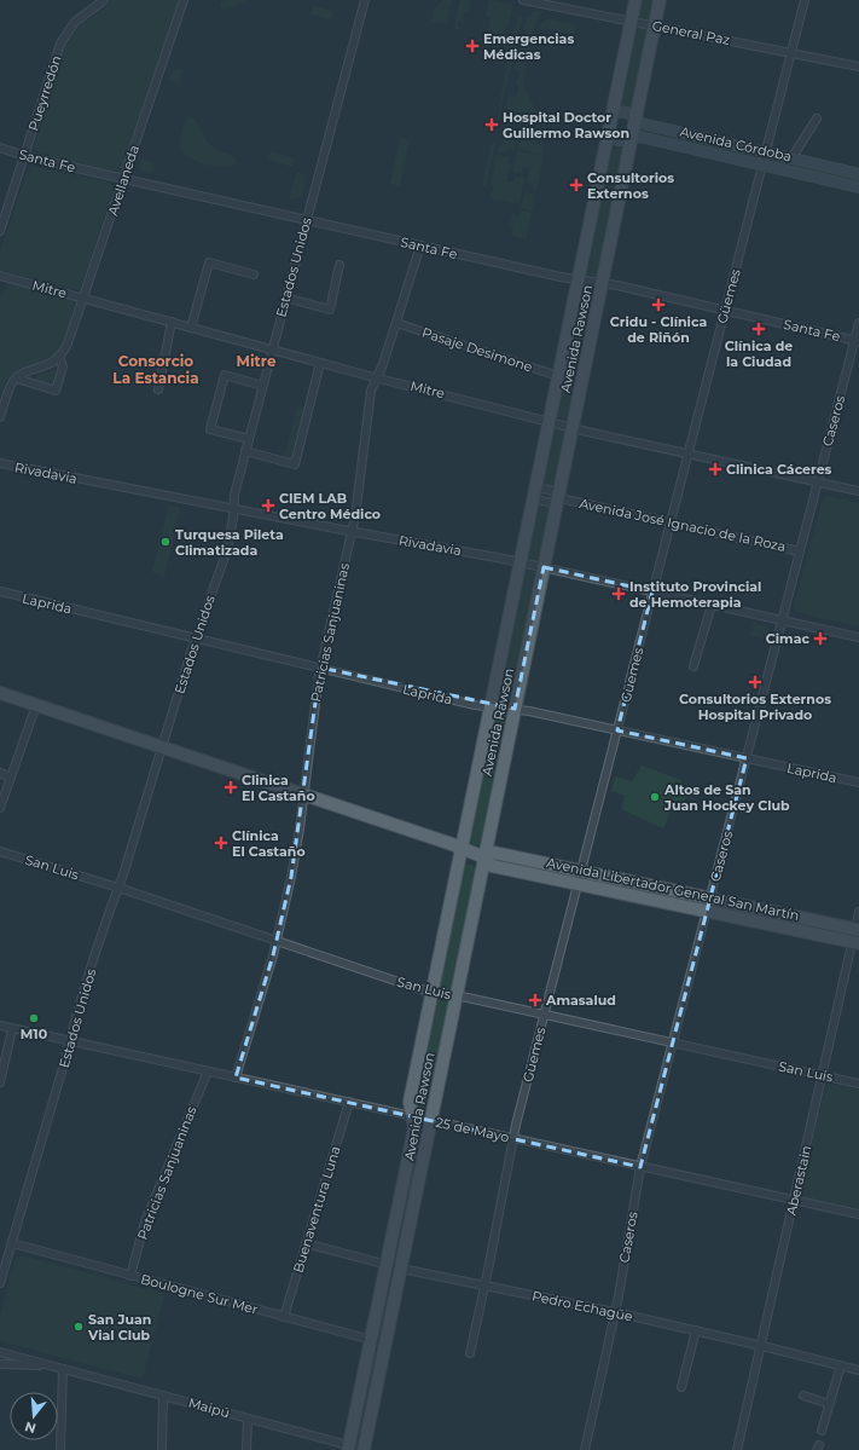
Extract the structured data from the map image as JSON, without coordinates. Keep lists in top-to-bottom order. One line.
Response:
{"streets":{"main road":["Avenida Córdoba","Avenida Rawson","Avenida Libertador General San Martín"],"street":["General Paz","Pueyrredón","Santa Fe","Avellaneda","Estados Unidos","Mitre","Güemes","Pasaje Desimone","Caseros","Rivadavia","Avenida José Ignacio de la Roza","Laprida","Patricias Sanjuaninas","San Luis","25 de Mayo","Aberastain","Buenaventura Luna","Boulogne Sur Mer","Pedro Echagüe","Maipú"]},"crossings":[["General Paz","Güemes"],["General Paz","Avenida Rawson"],["Pueyrredón","Santa Fe"],["Avenida Córdoba","Güemes"],["Avenida Córdoba","Avenida Rawson"],["Santa Fe","Avellaneda"],["Santa Fe","Estados Unidos"],["Santa Fe","Güemes"],["Santa Fe","Avenida Rawson"],["Santa Fe","Caseros"],["Santa Fe","Patricias Sanjuaninas"],["Avellaneda","Mitre"],["Estados Unidos","Mitre"],["Estados Unidos","Rivadavia"],["Estados Unidos","Laprida"],["Estados Unidos","San Luis"],["Estados Unidos","Avenida Libertador General San Martín"],["Estados Unidos","25 de Mayo"],["Estados Unidos","Boulogne Sur Mer"],["Mitre","Güemes"],["Mitre","Avenida Rawson"],["Mitre","Caseros"],["Mitre","Patricias Sanjuaninas"],["Güemes","Rivadavia"],["Güemes","Avenida José Ignacio de la Roza"],["Güemes","Laprida"],["Güemes","San Luis"],["Güemes","Avenida Libertador General San Martín"],["Güemes","25 de Mayo"],["Güemes","Pedro Echagüe"],["Avenida Rawson","Pasaje Desimone"],["Avenida Rawson","Rivadavia"],["Avenida Rawson","Avenida José Ignacio de la Roza"],["Avenida Rawson","Laprida"],["Avenida Rawson","San Luis"],["Avenida Rawson","Avenida Libertador General San Martín"],["Avenida Rawson","25 de Mayo"],["Avenida Rawson","Boulogne Sur Mer"],["Avenida Rawson","Pedro Echagüe"],["Avenida Rawson","Maipú"],["Pasaje Desimone","Patricias Sanjuaninas"],["Caseros","Rivadavia"],["Caseros","Avenida José Ignacio de la Roza"],["Caseros","Laprida"],["Caseros","San Luis"],["Caseros","Avenida Libertador General San Martín"],["Caseros","25 de Mayo"],["Caseros","Pedro Echagüe"],["Rivadavia","Patricias Sanjuaninas"],["Laprida","Patricias Sanjuaninas"],["Patricias Sanjuaninas","San Luis"],["Patricias Sanjuaninas","Avenida Libertador General San Martín"],["Patricias Sanjuaninas","25 de Mayo"],["Patricias Sanjuaninas","Boulogne Sur Mer"],["San Luis","Aberastain"],["Avenida Libertador General San Martín","Aberastain"],["25 de Mayo","Aberastain"],["25 de Mayo","Buenaventura Luna"],["Aberastain","Pedro Echagüe"],["Buenaventura Luna","Boulogne Sur Mer"],["Buenaventura Luna","Pedro Echagüe"]],"districts":["Consorcio La Estancia","Mitre"],"places":{"health":["Emergencias Médicas","Hospital Doctor Guillermo Rawson","Consultorios Externos","Cridu - Clínica de Riñón","Clínica de la Ciudad","Clinica Cáceres","CIEM LAB Centro Médico","Instituto Provincial de Hemoterapia","Cimac","Consultorios Externos Hospital Privado","Clinica El Castaño","Clínica El Castaño","Amasalud"],"other":["Turquesa Pileta Climatizada","Altos de San Juan Hockey Club","M10","San Juan Vial Club"]},"north":"bottom"}
